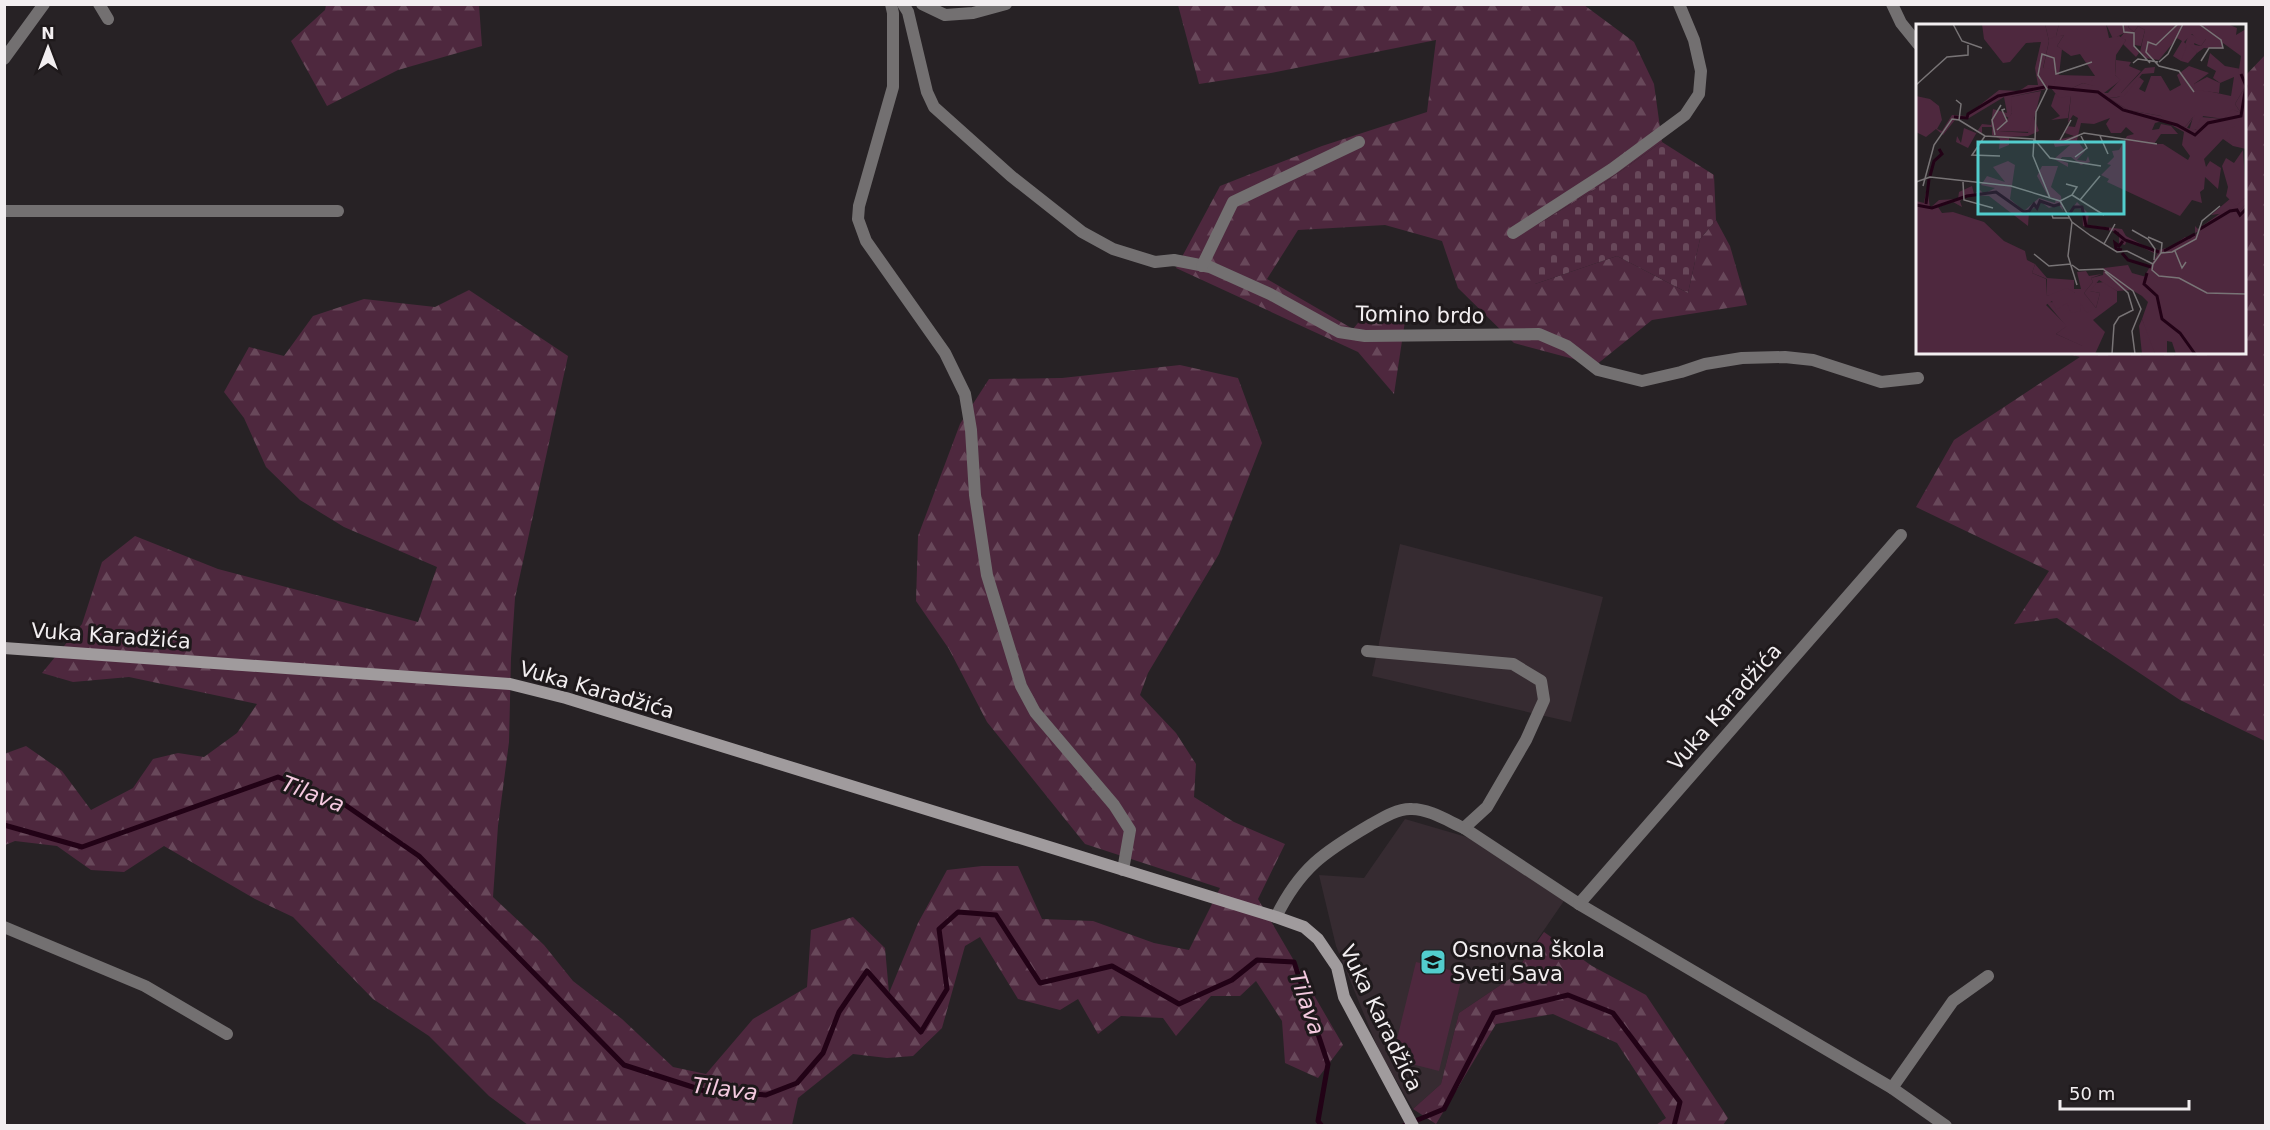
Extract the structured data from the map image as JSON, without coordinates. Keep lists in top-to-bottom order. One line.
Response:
{"streets":{"street":["Tomino brdo","Vuka Karadžića"]},"water":["Tilava"],"places":{"school or university":["Osnovna škola Sveti Sava"]},"scale_bar":"50 m","north":"top"}
